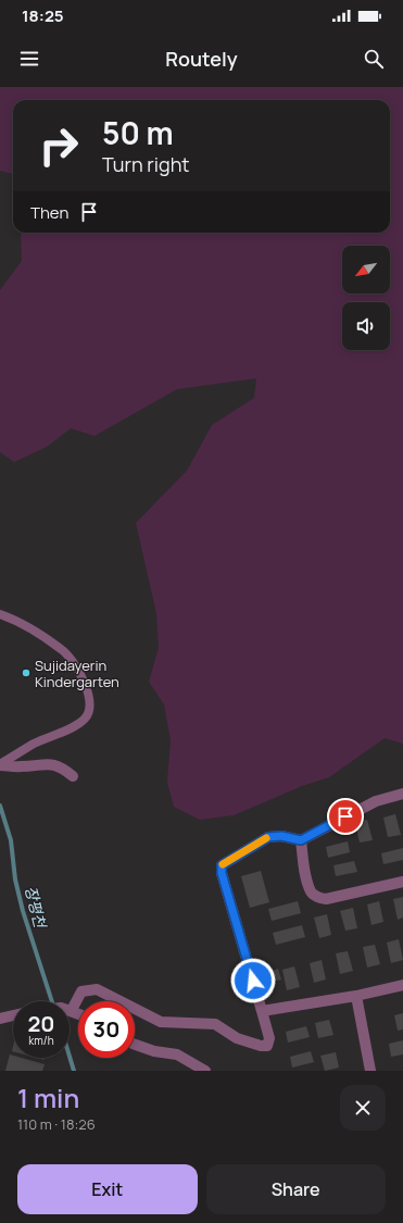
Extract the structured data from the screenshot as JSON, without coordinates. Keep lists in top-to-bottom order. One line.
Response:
{"water":["장평천"],"places":["Sujidayerin Kindergarten"],"north":"bottom left","page":{"status":"18:25","header":"Routely","turn":["50 m","Turn right"],"then":"Then","speed":"20 km/h","limit":"30","heading":["1 min","110 m · 18:26"],"buttons":["Exit","Share"]}}
